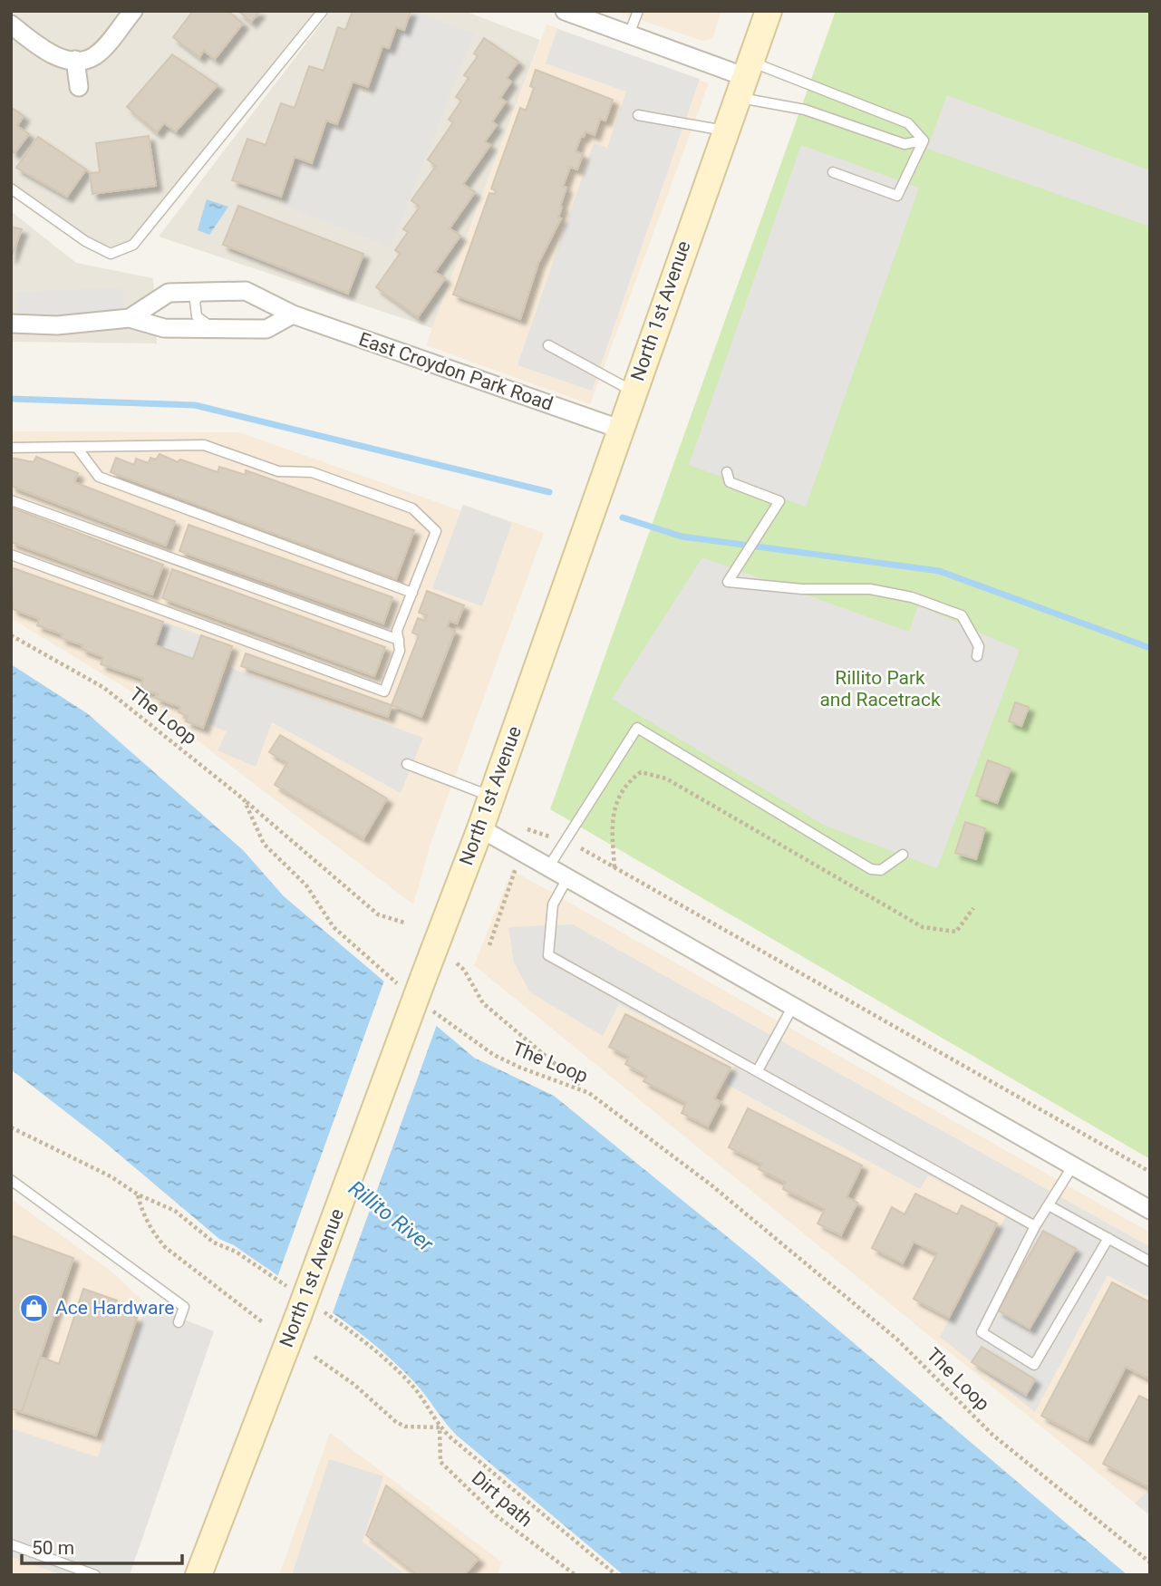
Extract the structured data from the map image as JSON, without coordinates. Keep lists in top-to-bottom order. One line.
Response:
{"streets":{"main road":["North 1st Avenue"],"street":["East Croydon Park Road"],"path":["The Loop","Dirt path"]},"crossings":[["North 1st Avenue","East Croydon Park Road"],["North 1st Avenue","The Loop"]],"water":["Rillito River"],"parks":["Rillito Park and Racetrack"],"places":{"shop":["Ace Hardware"]},"scale_bar":"50 m"}
